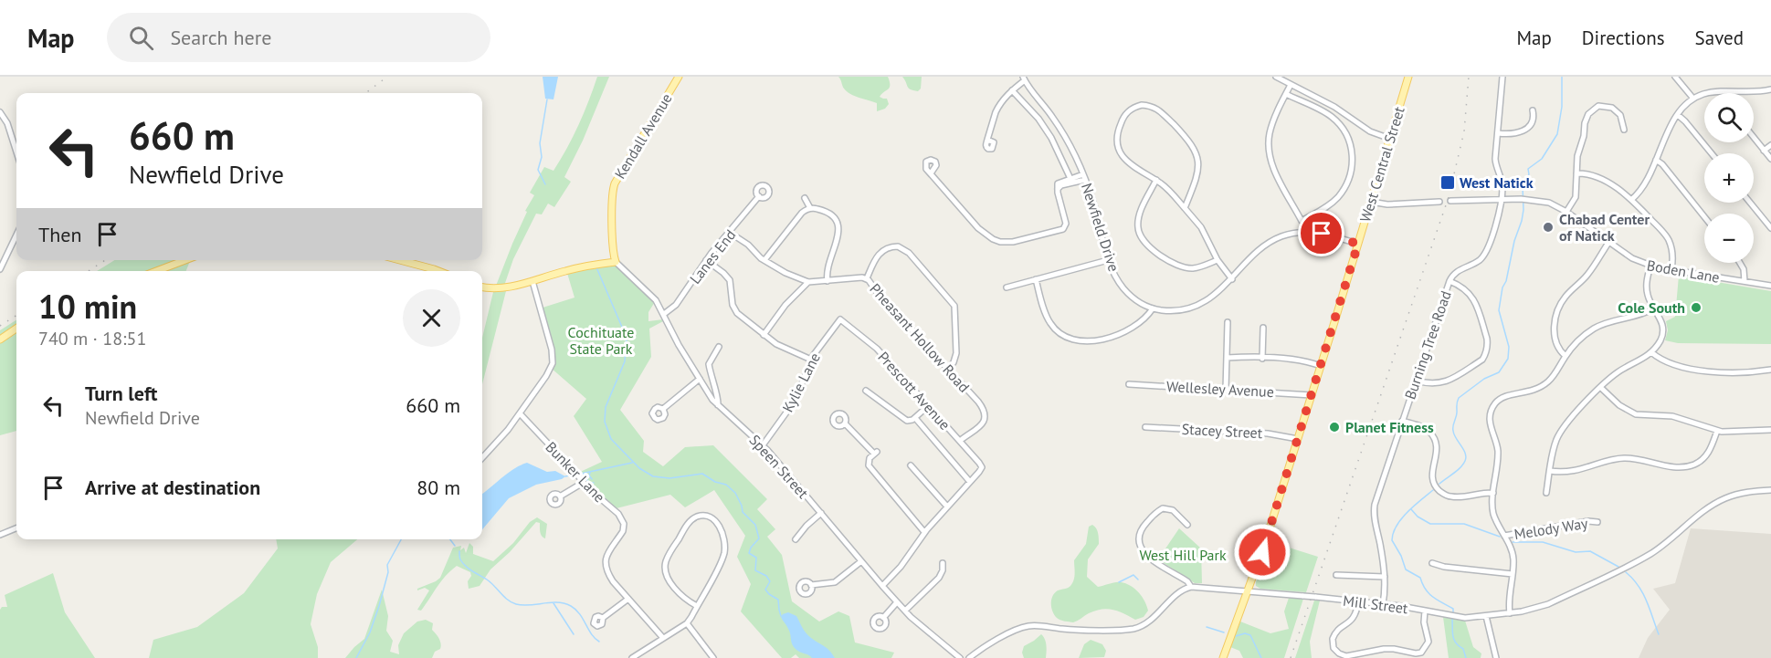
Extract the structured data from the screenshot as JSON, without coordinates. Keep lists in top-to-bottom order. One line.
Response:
{"streets":{"main road":["Kendall Avenue","West Central Street"],"street":["Newfield Drive","Lanes End","Boden Lane","Pheasant Hollow Road","Burning Tree Road","Kylie Lane","Wellesley Avenue","Prescott Avenue","Stacey Street","Speen Street","Bunker Lane","Melody Way","Mill Street"]},"crossings":[["Kendall Avenue","Speen Street"],["West Central Street","Newfield Drive"],["West Central Street","Wellesley Avenue"],["West Central Street","Stacey Street"],["West Central Street","Mill Street"],["Lanes End","Pheasant Hollow Road"],["Lanes End","Speen Street"],["Boden Lane","Burning Tree Road"],["Pheasant Hollow Road","Prescott Avenue"],["Burning Tree Road","Mill Street"],["Kylie Lane","Prescott Avenue"],["Kylie Lane","Speen Street"]],"parks":["Cochituate State Park","West Hill Park"],"places":{"transit":["West Natick"],"other":["Chabad Center of Natick","Cole South","Planet Fitness"]},"page":{"header":"Map","search":"Search here","nav":["Map","Directions","Saved"],"map_buttons":["+","−"],"turn":["660 m","Newfield Drive"],"then":"Then","heading":["10 min","740 m · 18:51"],"list":[{"name":"Turn left","note":"Newfield Drive","value":"660 m"},{"name":"Arrive at destination","value":"80 m"}]}}
